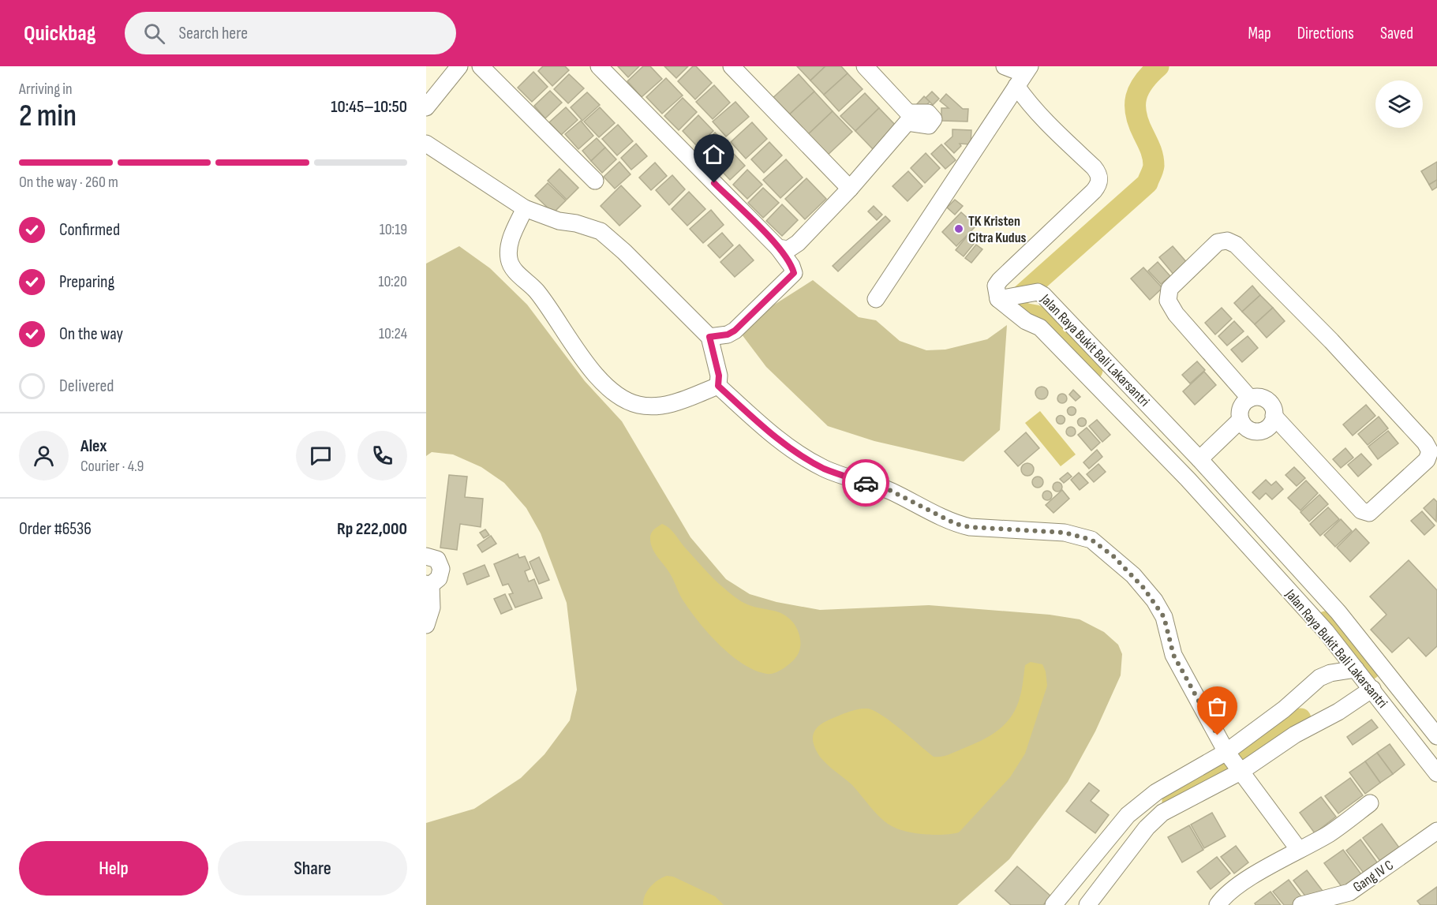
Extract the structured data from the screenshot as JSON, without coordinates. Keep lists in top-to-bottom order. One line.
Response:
{"streets":{"street":["Jalan Raya Bukit Bali Lakarsantri","Gang IV C"]},"places":["TK Kristen Citra Kudus"],"page":{"header":"Quickbag","search":"Search here","nav":["Map","Directions","Saved"],"heading":["2 min","Arriving in","10:45–10:50"],"panel":["Alex","Courier · 4.9","Order #6536","Rp 222,000"],"bar":"On the way · 260 m","list":[["Confirmed","10:19"],["Preparing","10:20"],["On the way","10:24"],"Delivered"],"buttons":["Help","Share"]}}
